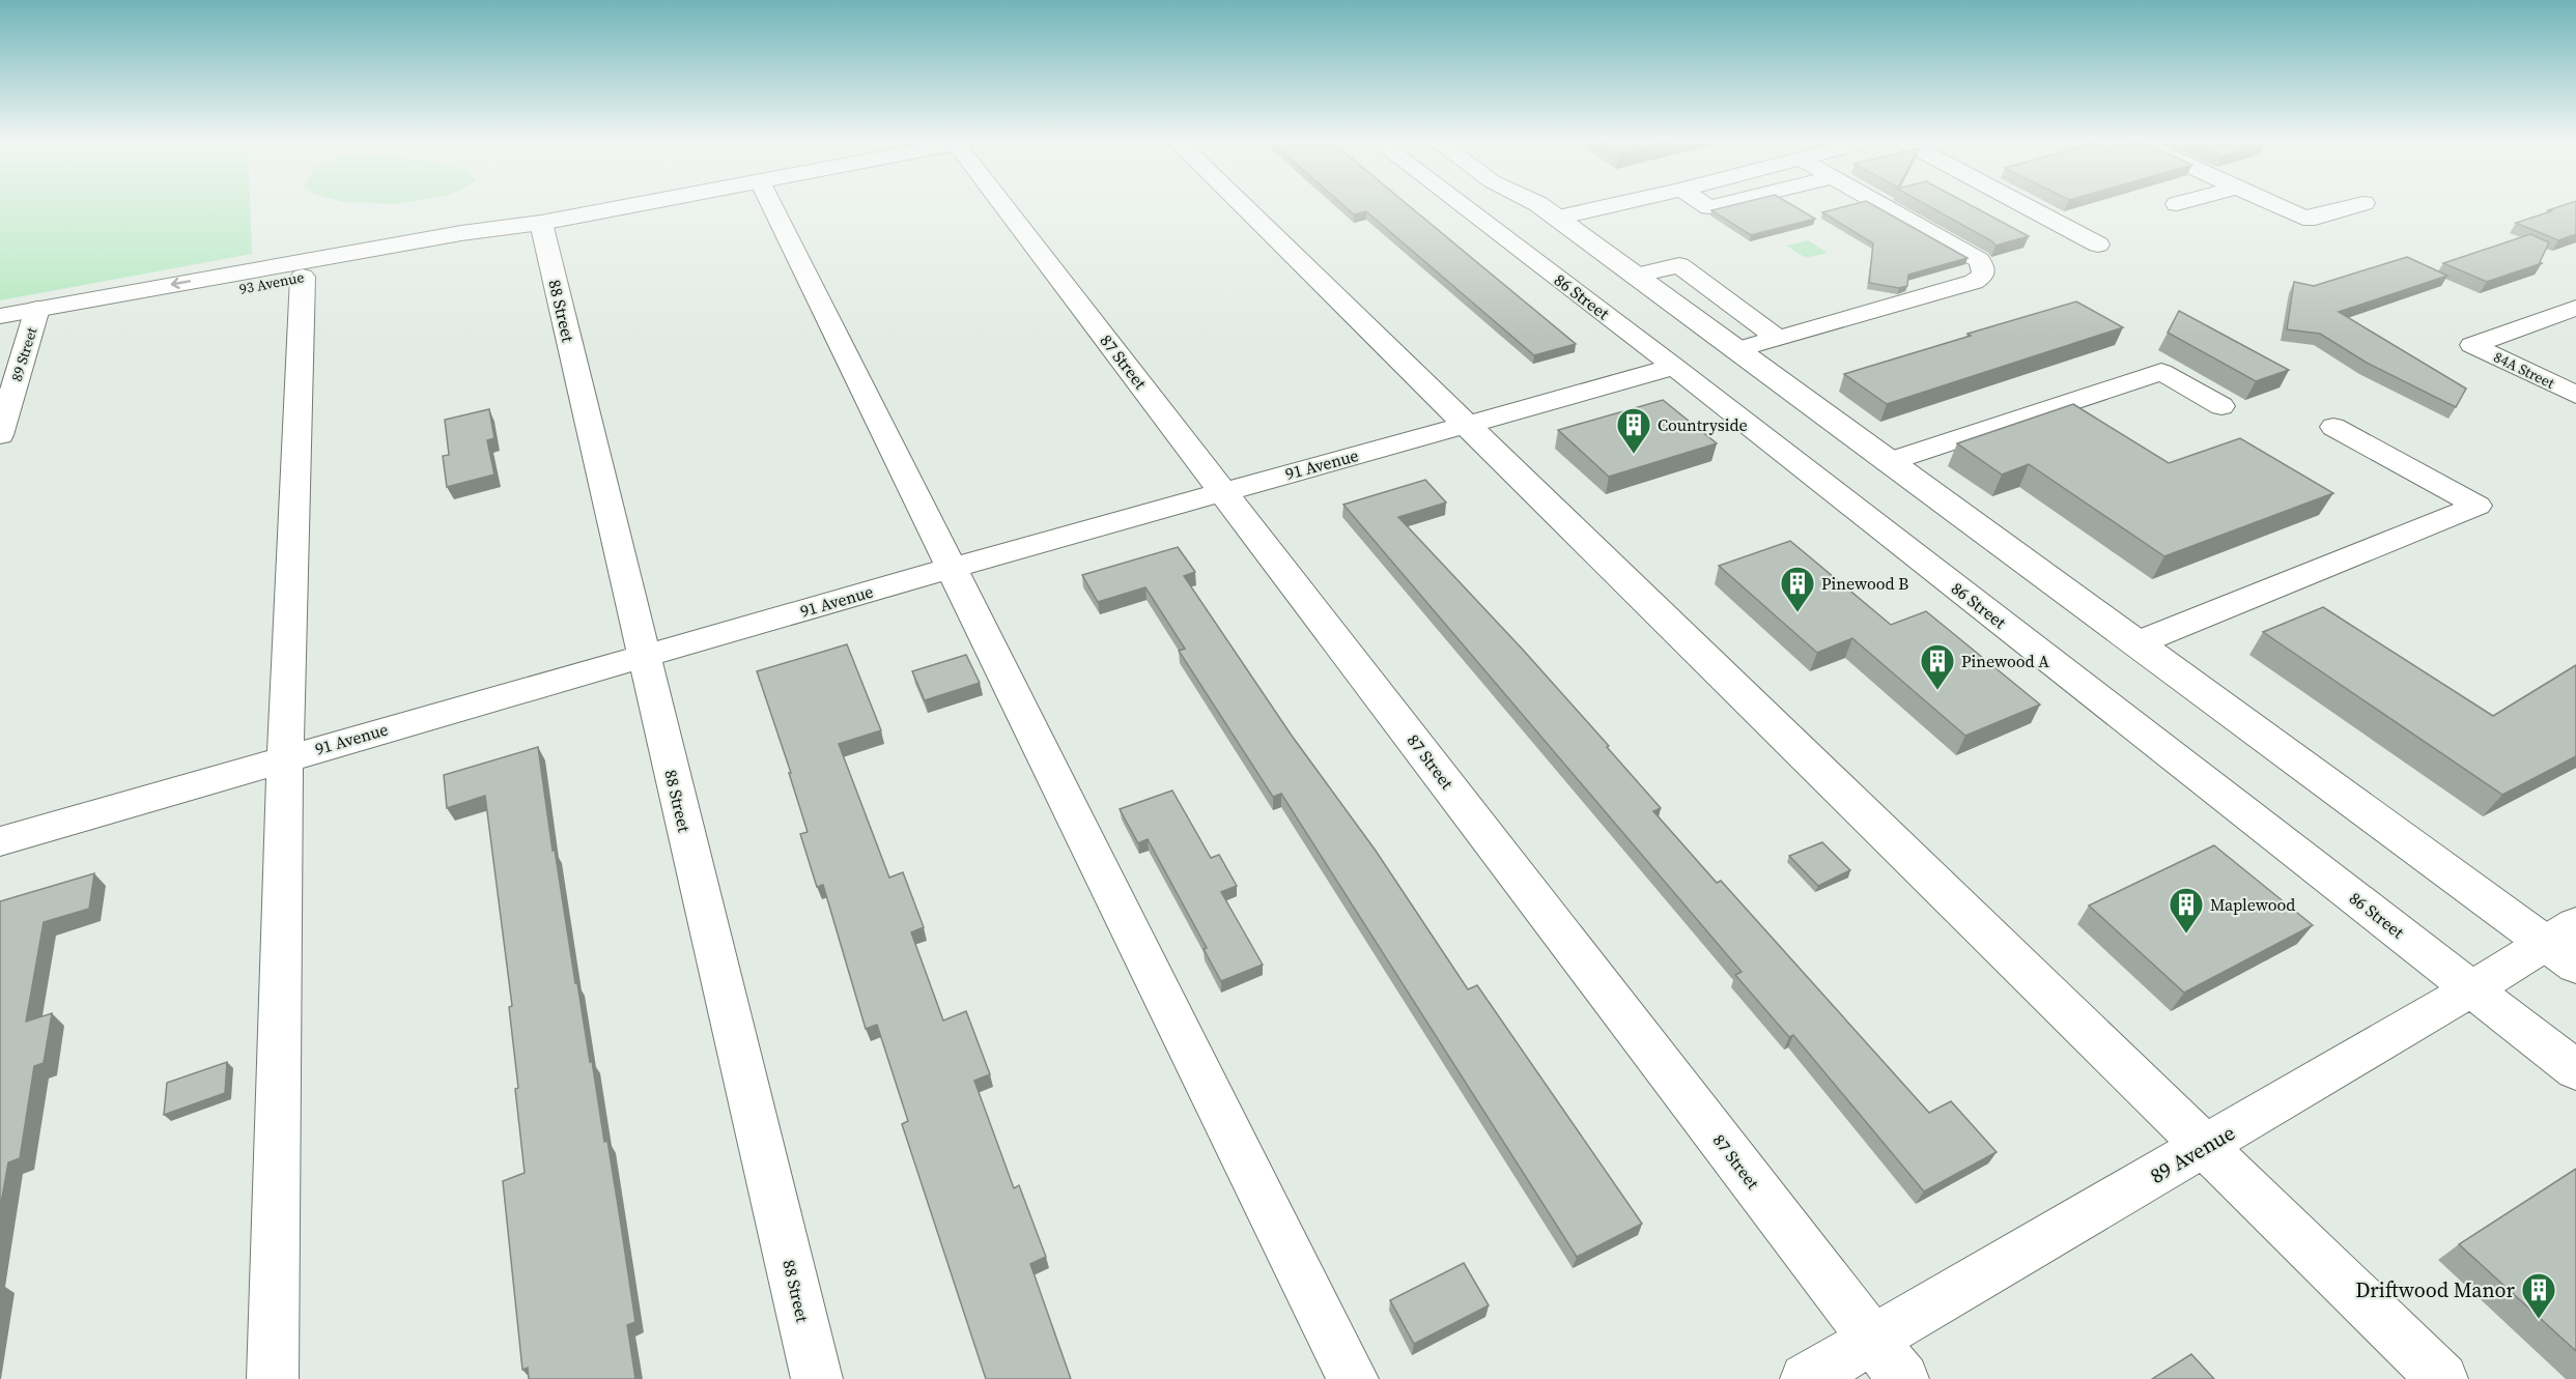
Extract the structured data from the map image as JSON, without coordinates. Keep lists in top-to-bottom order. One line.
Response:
{"streets":{"street":["93 Avenue","86 Street","88 Street","89 Street","87 Street","84A Street","91 Avenue","89 Avenue"]},"crossings":[["93 Avenue","88 Street"],["93 Avenue","89 Street"],["86 Street","91 Avenue"],["86 Street","89 Avenue"],["88 Street","91 Avenue"],["87 Street","91 Avenue"],["87 Street","89 Avenue"]],"places":{"building":["Countryside","Pinewood B","Pinewood A","Maplewood","Driftwood Manor"]}}
